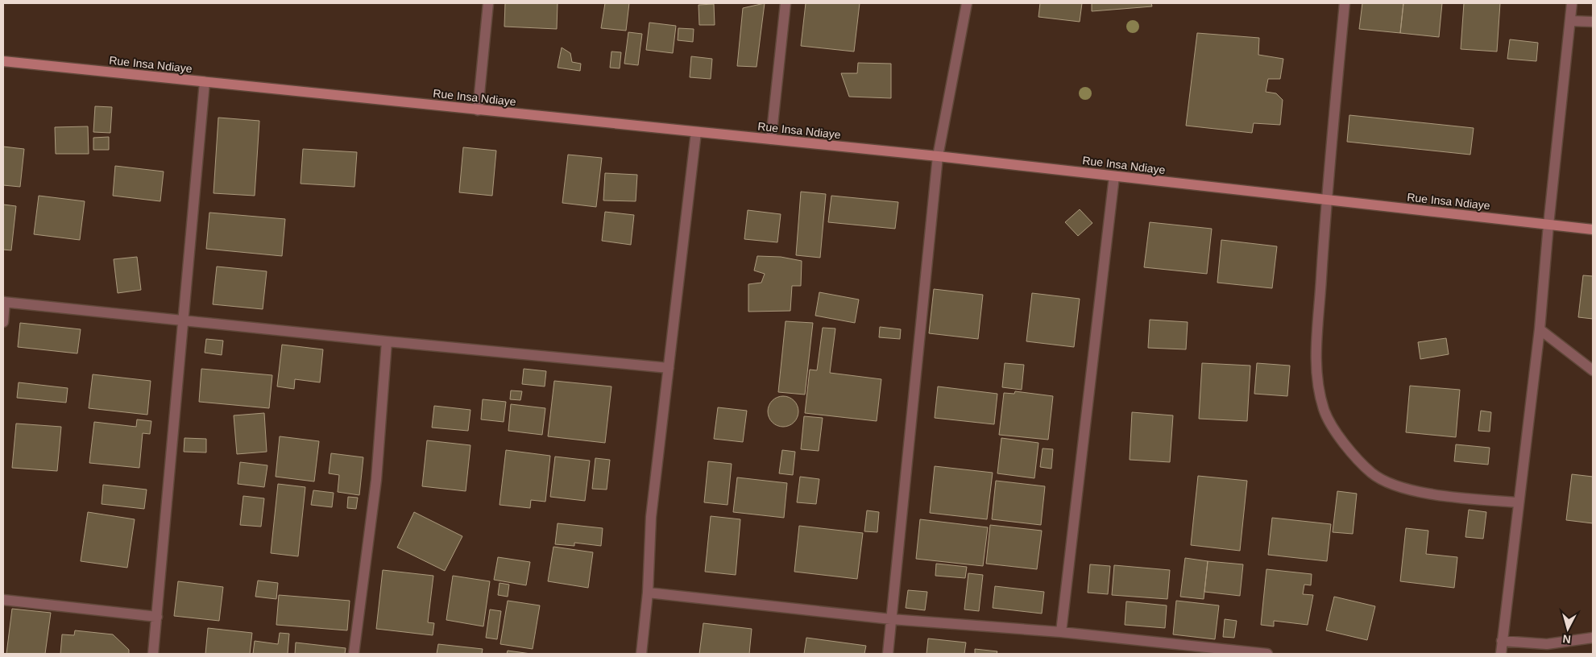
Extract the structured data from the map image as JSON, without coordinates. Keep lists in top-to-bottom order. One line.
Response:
{"streets":{"main road":["Rue Insa Ndiaye"]},"north":"bottom"}
